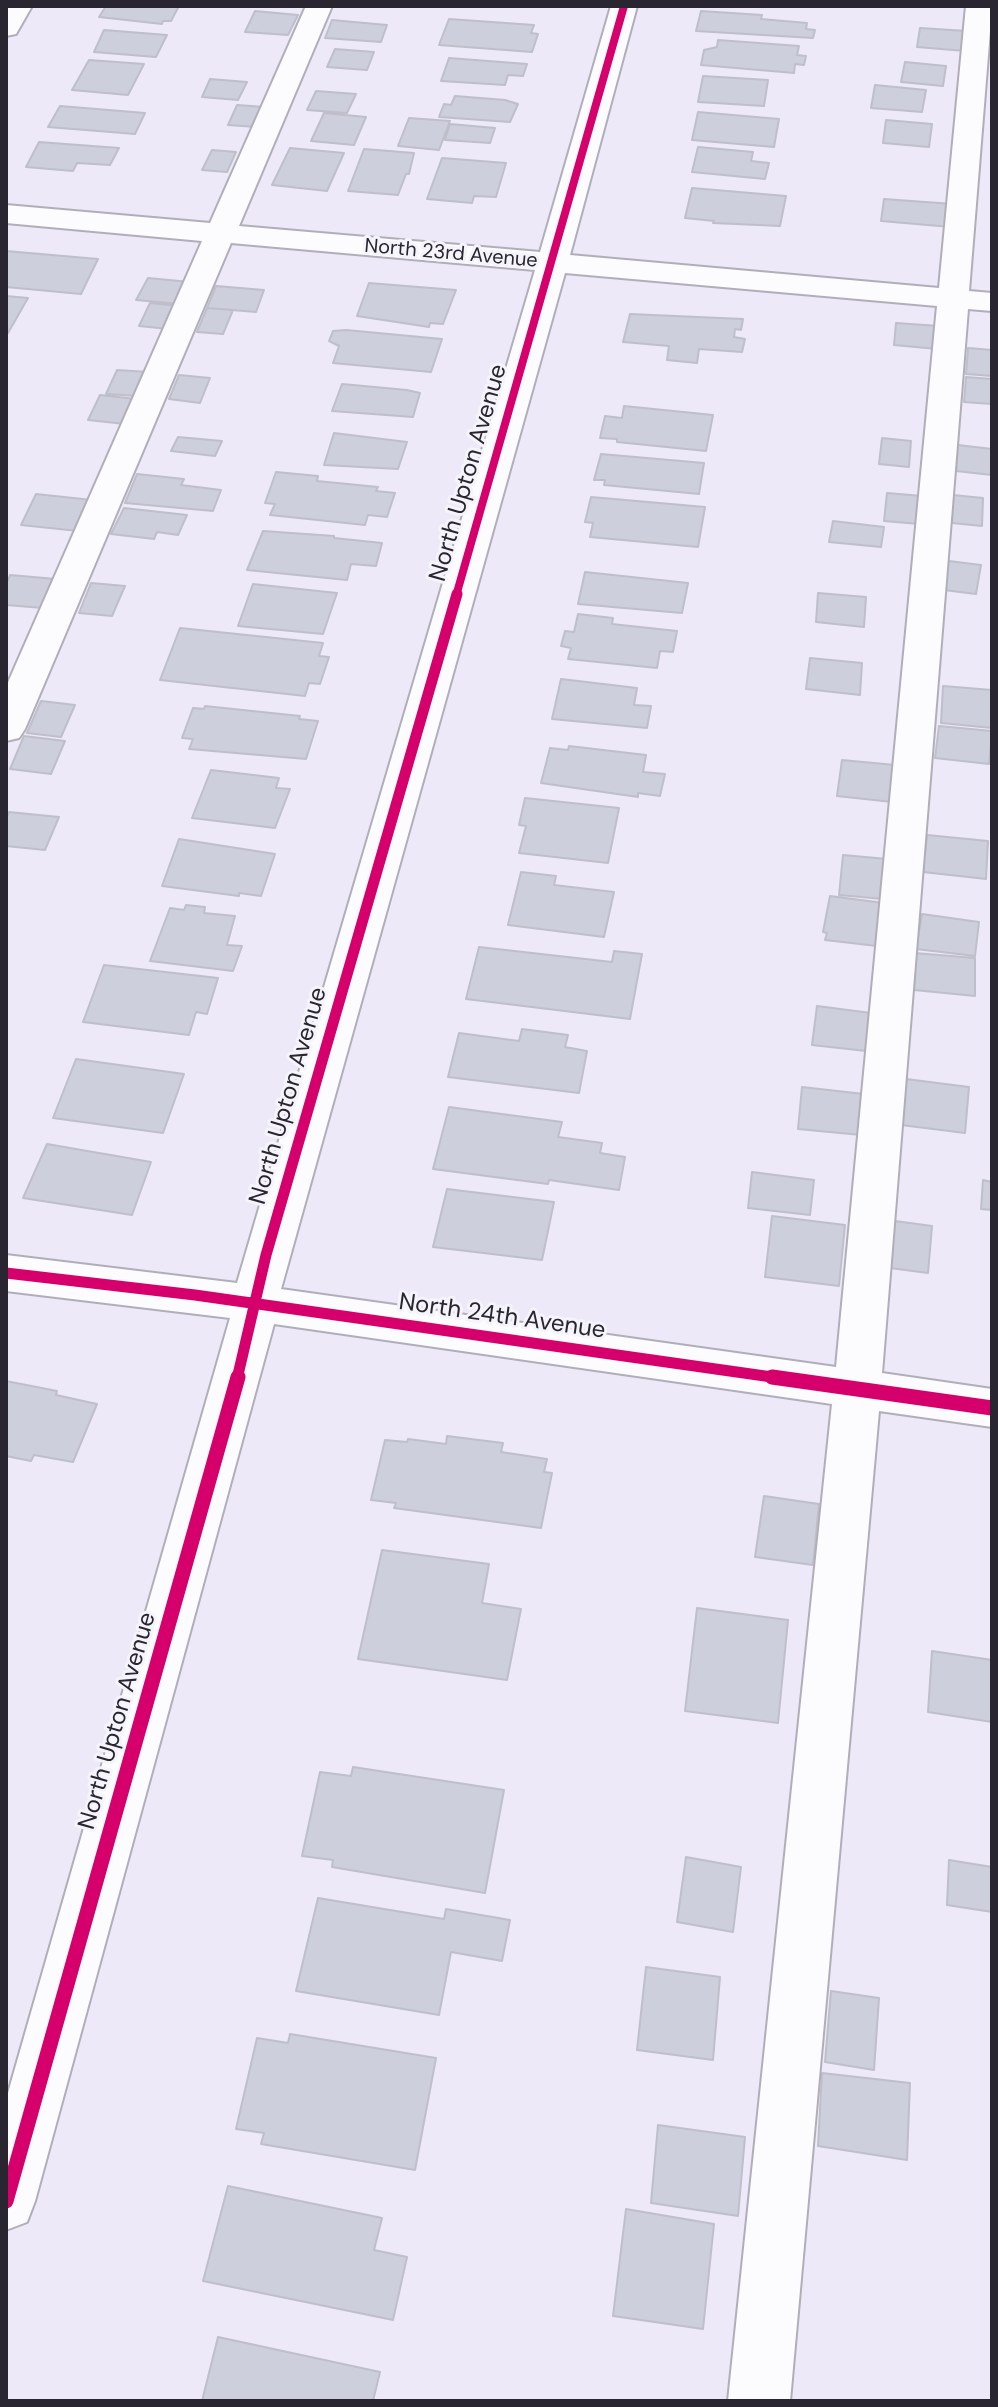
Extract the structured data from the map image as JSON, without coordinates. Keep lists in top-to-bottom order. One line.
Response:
{"streets":{"street":["North 23rd Avenue","North Upton Avenue","North 24th Avenue"]},"crossings":[["North 23rd Avenue","North Upton Avenue"],["North Upton Avenue","North 24th Avenue"]]}
